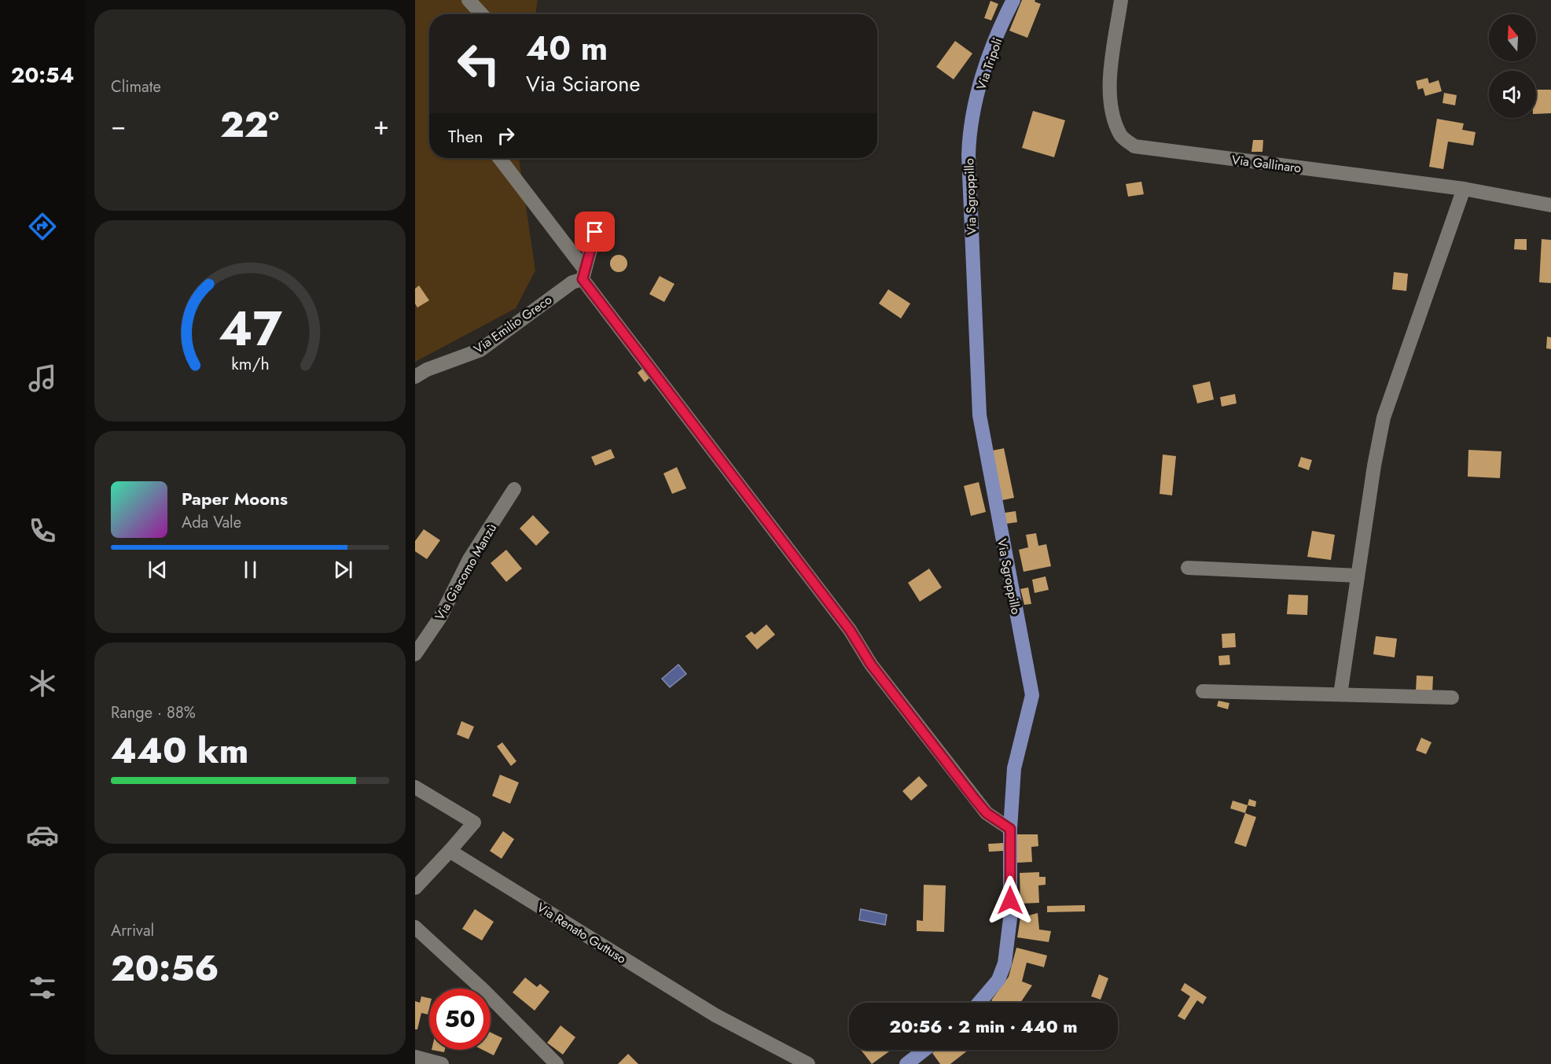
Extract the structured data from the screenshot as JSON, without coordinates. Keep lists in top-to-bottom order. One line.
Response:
{"streets":{"main road":["Via Tripoli","Via Sgroppillo"],"street":["Via Gallinaro","Via Emilio Greco","Via Giacomo Manzù","Via Renato Guttuso"]},"crossings":[["Via Tripoli","Via Sgroppillo"]],"north":"top","page":{"tabs":"20:54","tile":["Climate",["Range · 88%","440 km"],["Arrival","20:56"]],"turn":["40 m","Via Sciarone"],"heat":["−","22°","+"],"then":"Then","song":["Paper Moons","Ada Vale"],"limit":"50","trip":"20:56 · 2 min · 440 m","gauge":["47","km/h"]}}
